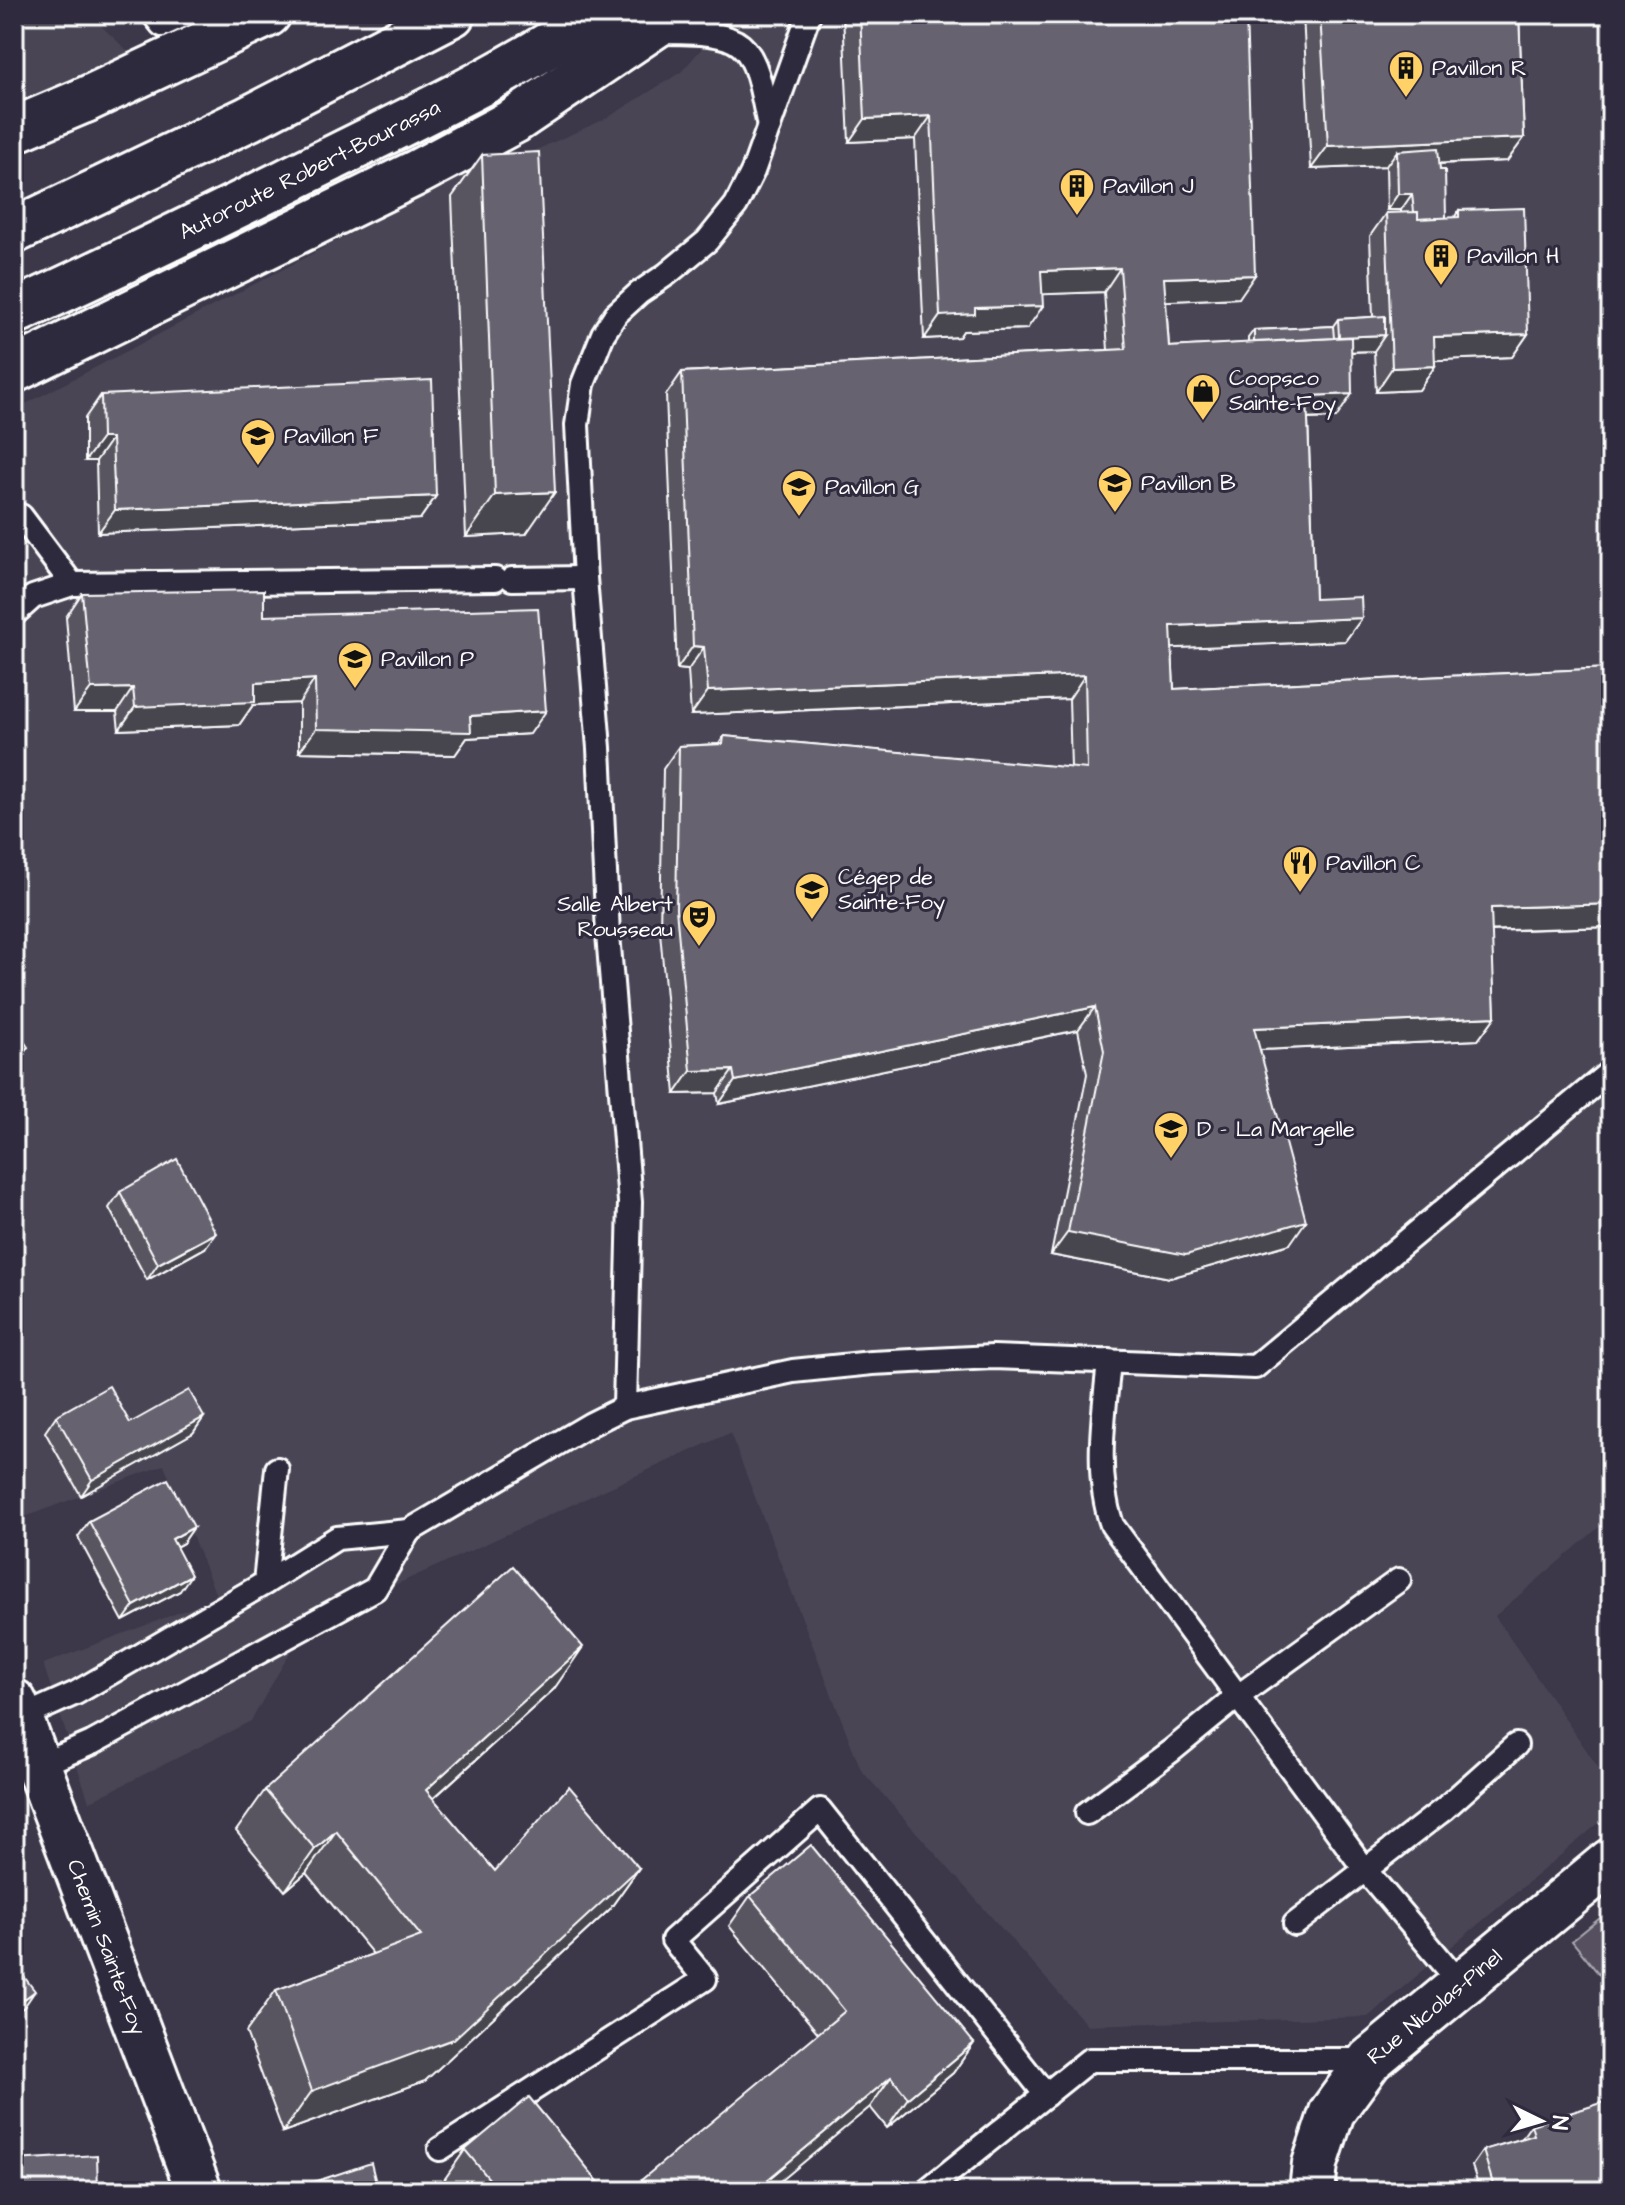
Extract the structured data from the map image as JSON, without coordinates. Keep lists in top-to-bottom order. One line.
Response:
{"streets":{"main road":["Autoroute Robert-Bourassa","Chemin Sainte-Foy","Rue Nicolas-Pinel"]},"places":{"building":["Pavillon R","Pavillon J","Pavillon H"],"shop":["Coopsco Sainte-Foy"],"school or university":["Pavillon F","Pavillon B","Pavillon G","Pavillon P","Cégep de Sainte-Foy","D - La Margelle"],"restaurant":["Pavillon C"],"theatre":["Salle Albert Rousseau"]},"north":"right"}
